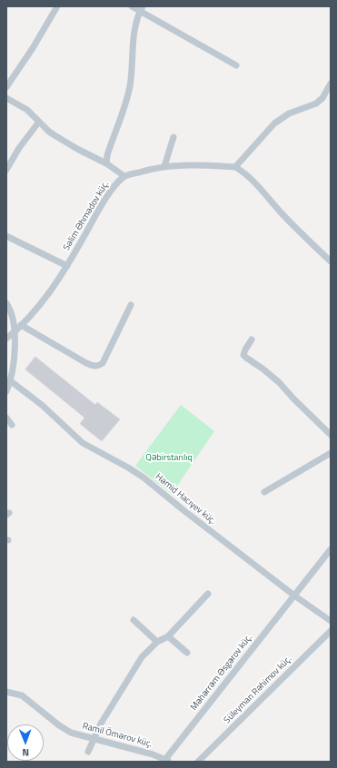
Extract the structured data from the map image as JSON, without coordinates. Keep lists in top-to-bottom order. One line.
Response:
{"streets":{"street":["Səlim Əhmədov küç.","Həmid Hacıyev küç.","Məhərrəm Əsgərov küç.","Süleyman Rəhimov küç.","Ramil Ömərov küç."]},"crossings":[["Həmid Hacıyev küç.","Məhərrəm Əsgərov küç."],["Məhərrəm Əsgərov küç.","Ramil Ömərov küç."]],"parks":["Qəbirstanlıq"],"north":"bottom"}
